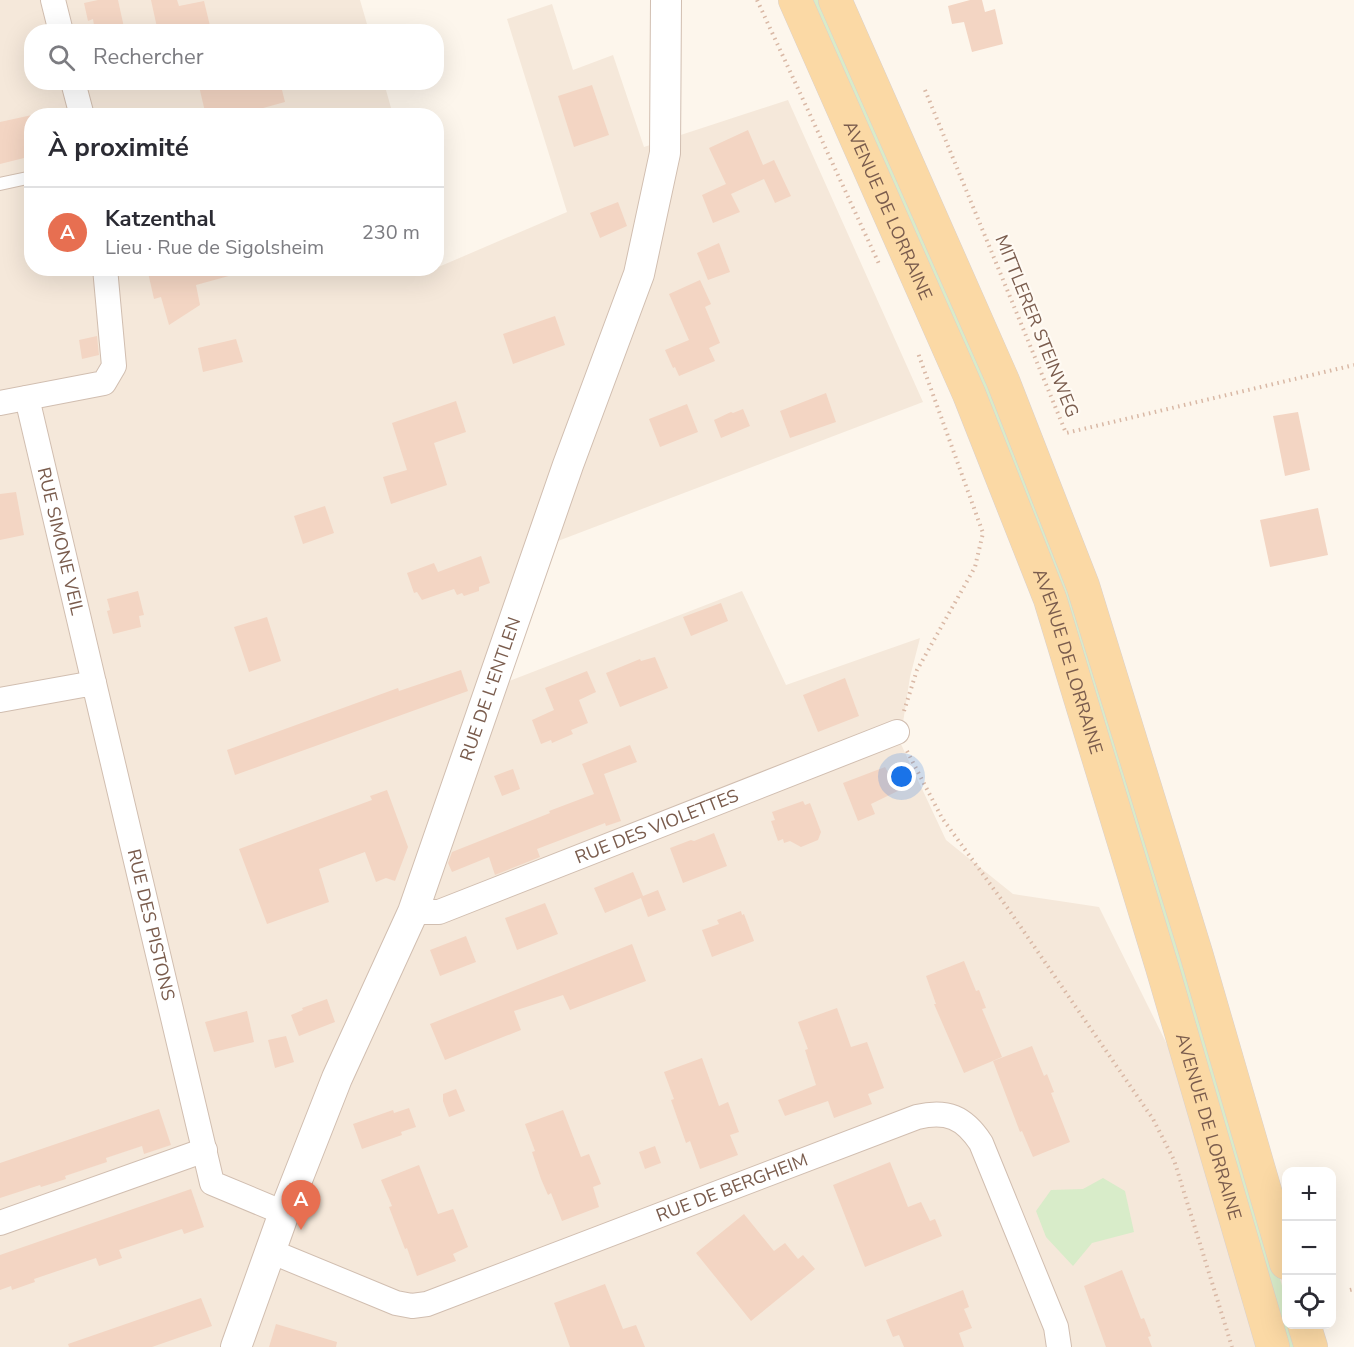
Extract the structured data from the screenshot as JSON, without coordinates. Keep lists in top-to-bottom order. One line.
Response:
{"streets":{"main road":["AVENUE DE LORRAINE"],"street":["RUE SIMONE VEIL","RUE DE L'ENTLEN","RUE DES VIOLETTES","RUE DES PISTONS","RUE DE BERGHEIM"],"path":["MITTLERER STEINWEG"]},"crossings":[["RUE SIMONE VEIL","RUE DES PISTONS"],["RUE DE L'ENTLEN","RUE DES VIOLETTES"],["RUE DE L'ENTLEN","RUE DES PISTONS"],["RUE DE L'ENTLEN","RUE DE BERGHEIM"]],"page":{"search":"Rechercher","heading":"À proximité","list":[{"mark":"A","name":"Katzenthal","note":"Lieu · Rue de Sigolsheim","value":"230 m"}],"map_buttons":["+","−"],"pins":"A"}}
